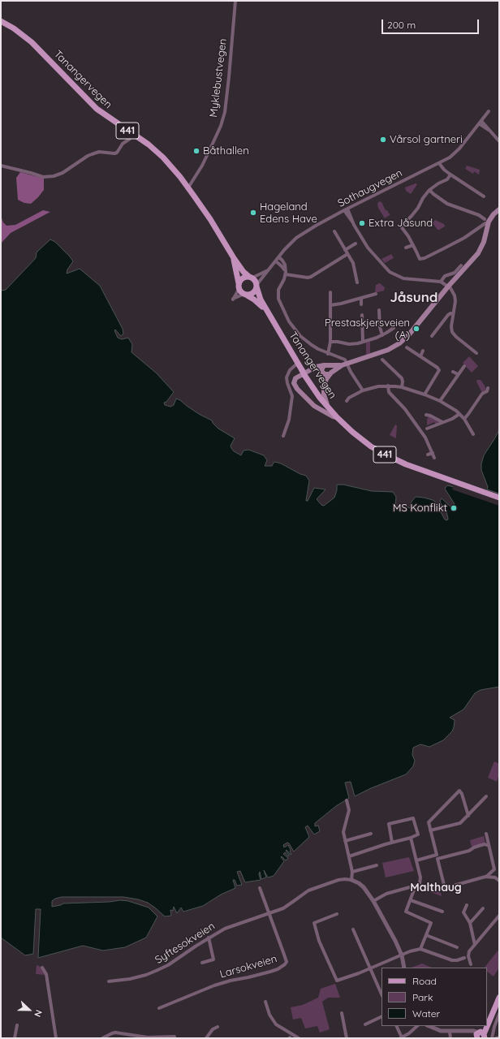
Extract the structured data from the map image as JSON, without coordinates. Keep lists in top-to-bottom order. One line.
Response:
{"streets":{"main road":["Tanangervegen","441"],"street":["Myklebustvegen","Sothaugvegen","Syftesokveien","Larsokveien"]},"crossings":[["Myklebustvegen","Tanangervegen"],["Tanangervegen","441"],["Tanangervegen","Sothaugvegen"],["441","Sothaugvegen"],["Syftesokveien","Larsokveien"]],"districts":["Jåsund","Malthaug"],"places":["Vårsol gartneri","Båthallen","Hageland Edens Have","Extra Jåsund","Prestaskjersveien (A)","MS Konflikt"],"legend":["Road","Park","Water"],"scale_bar":"200 m","north":"right"}
